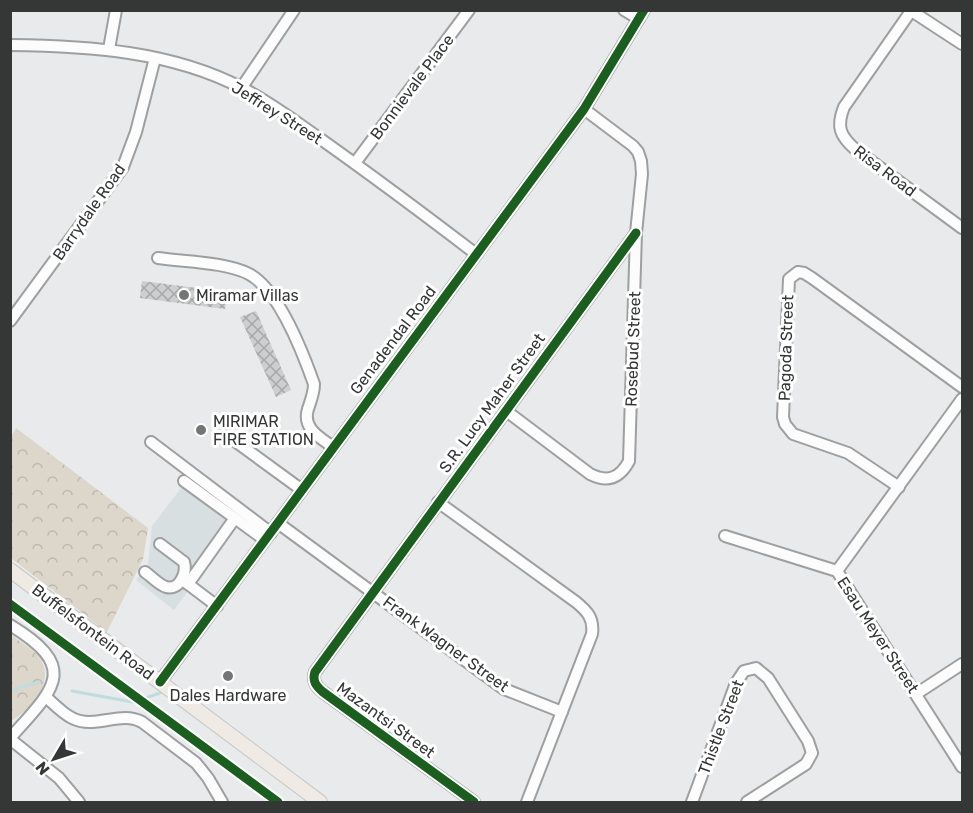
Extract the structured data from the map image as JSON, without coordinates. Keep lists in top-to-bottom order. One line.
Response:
{"streets":{"main road":["Buffelsfontein Road"],"street":["Bonnievale Place","Jeffrey Street","Risa Road","Barrydale Road","Genadendal Road","Pagoda Street","Rosebud Street","S.R. Lucy Maher Street","Esau Meyer Street","Frank Wagner Street","Mazantsi Street","Thistle Street"]},"crossings":[["Bonnievale Place","Jeffrey Street"],["Jeffrey Street","Barrydale Road"],["Jeffrey Street","Genadendal Road"],["Genadendal Road","Rosebud Street"],["Genadendal Road","Buffelsfontein Road"],["Genadendal Road","Frank Wagner Street"],["Rosebud Street","S.R. Lucy Maher Street"],["S.R. Lucy Maher Street","Frank Wagner Street"],["S.R. Lucy Maher Street","Mazantsi Street"],["Frank Wagner Street","Mazantsi Street"]],"places":["Miramar Villas","MIRIMAR FIRE STATION","Dales Hardware"],"north":"bottom left"}
